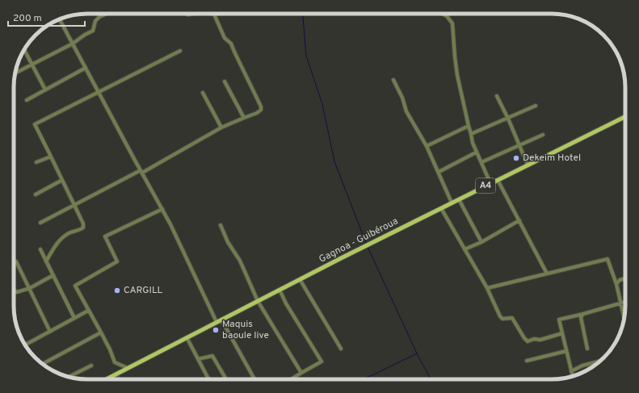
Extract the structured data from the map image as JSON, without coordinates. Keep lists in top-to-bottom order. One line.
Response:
{"streets":{"main road":["A4","Gagnoa - Guibéroua"]},"places":["Dekeim Hotel","CARGILL","Maquis baoule live"],"scale_bar":"200 m"}
